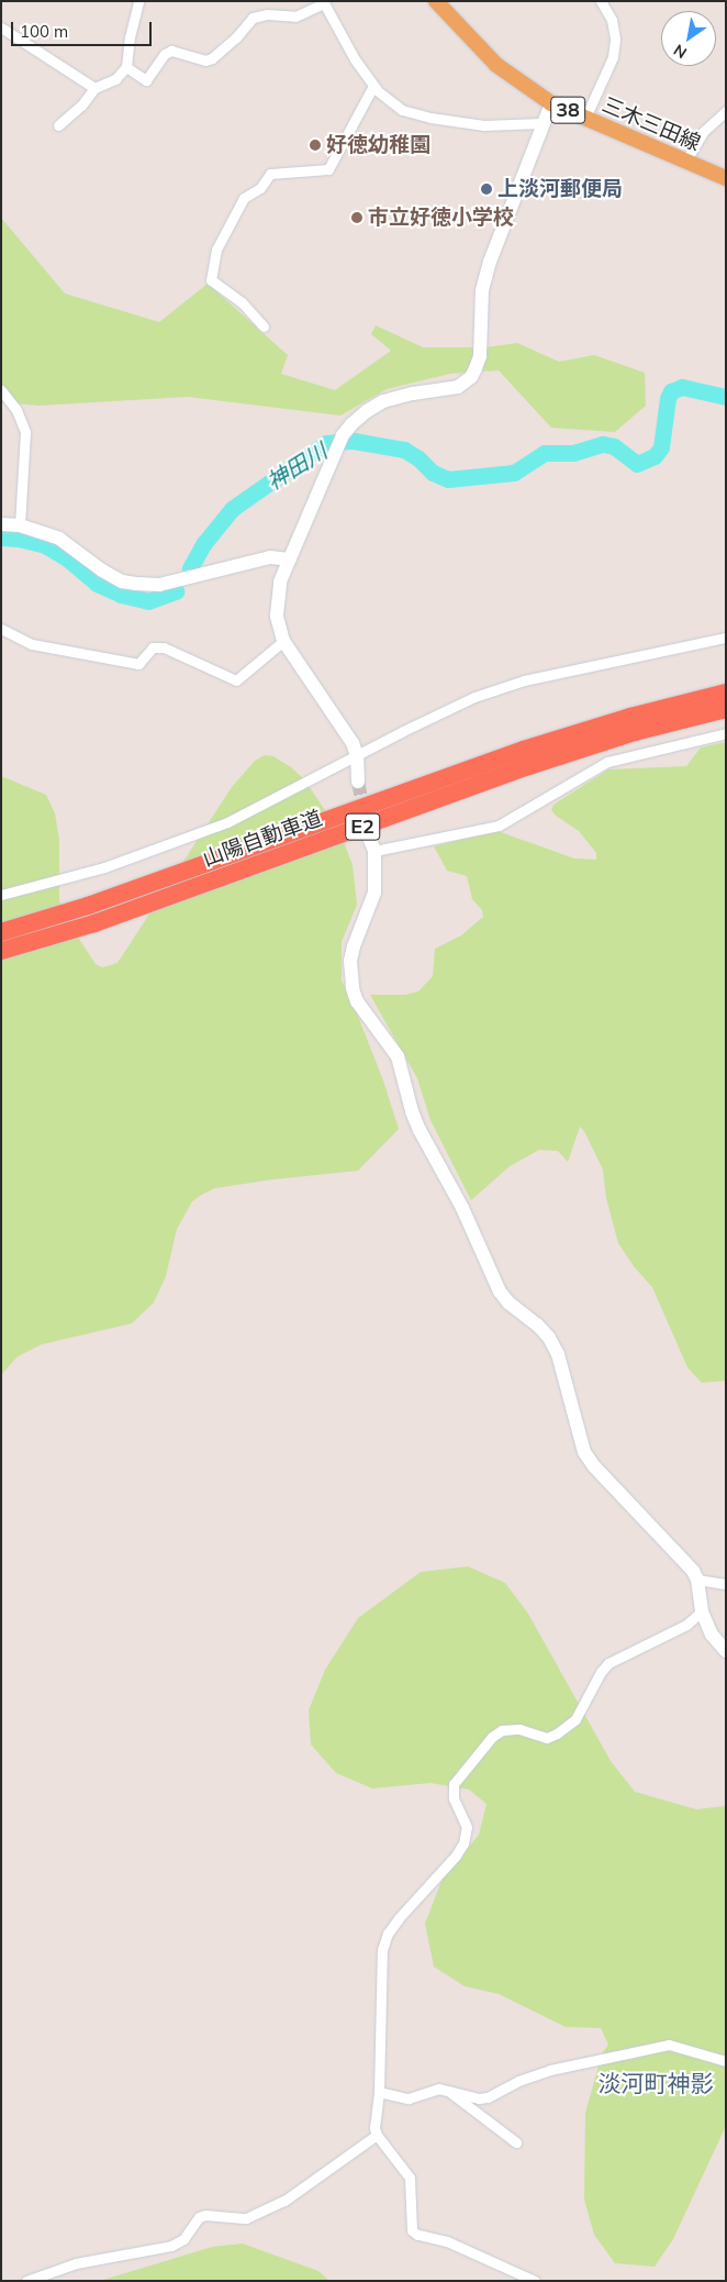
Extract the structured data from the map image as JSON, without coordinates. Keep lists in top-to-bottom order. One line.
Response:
{"streets":{"highway":["E2","山陽自動車道"],"main road":["38","三木三田線"]},"districts":["淡河町神影"],"water":["神田川"],"places":["好徳幼稚園","上淡河郵便局","市立好徳小学校"],"scale_bar":"100 m","north":"bottom left"}
